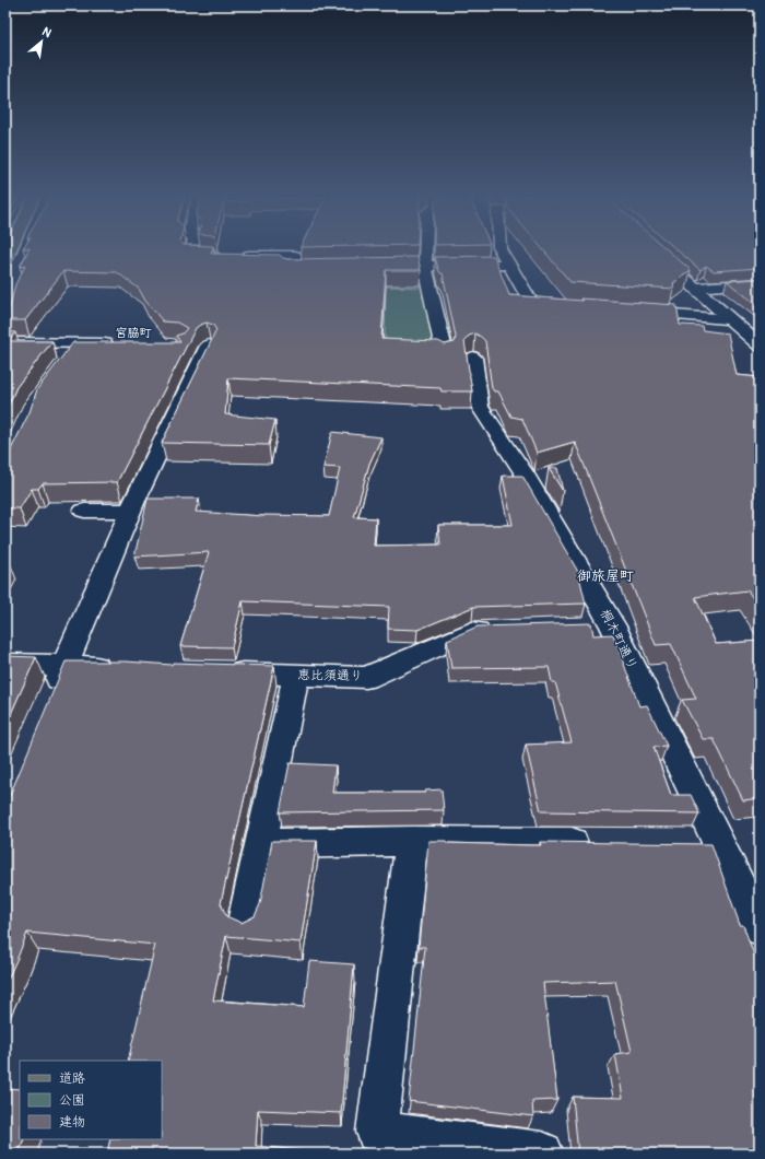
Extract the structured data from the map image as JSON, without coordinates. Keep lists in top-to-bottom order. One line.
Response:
{"streets":{"street":["桐木町通り","恵比須通り"]},"districts":["宮脇町","御旅屋町"],"legend":["道路","公園","建物"],"north":"top right"}
